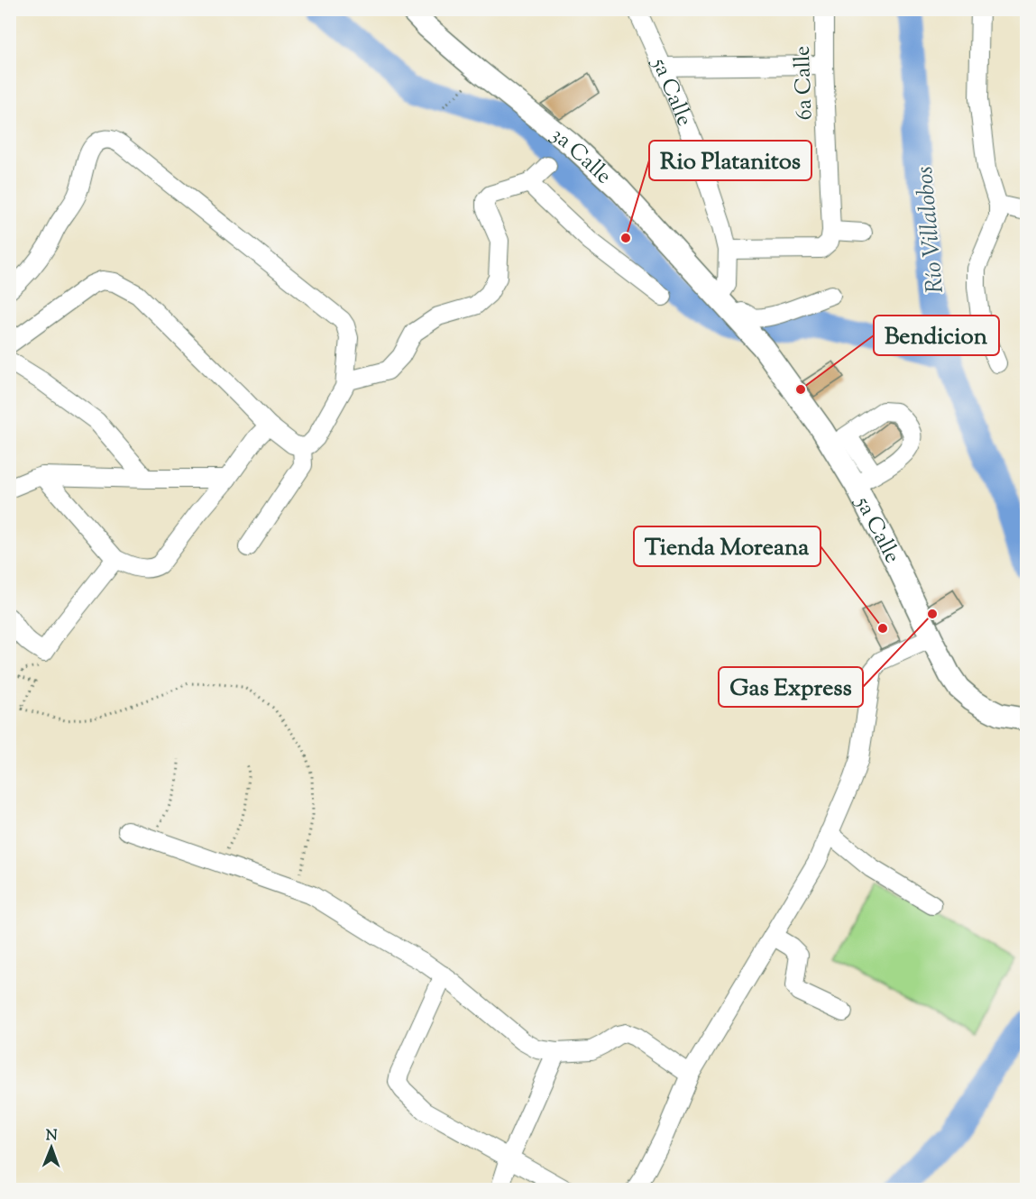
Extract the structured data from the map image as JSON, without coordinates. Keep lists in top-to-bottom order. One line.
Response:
{"streets":{"main road":["5a Calle","3a Calle"],"street":["6a Calle"]},"crossings":[["5a Calle","3a Calle"]],"water":["Río Villalobos"],"places":["Rio Platanitos","Bendicion","Gas Express","Tienda Moreana"],"north":"top"}
